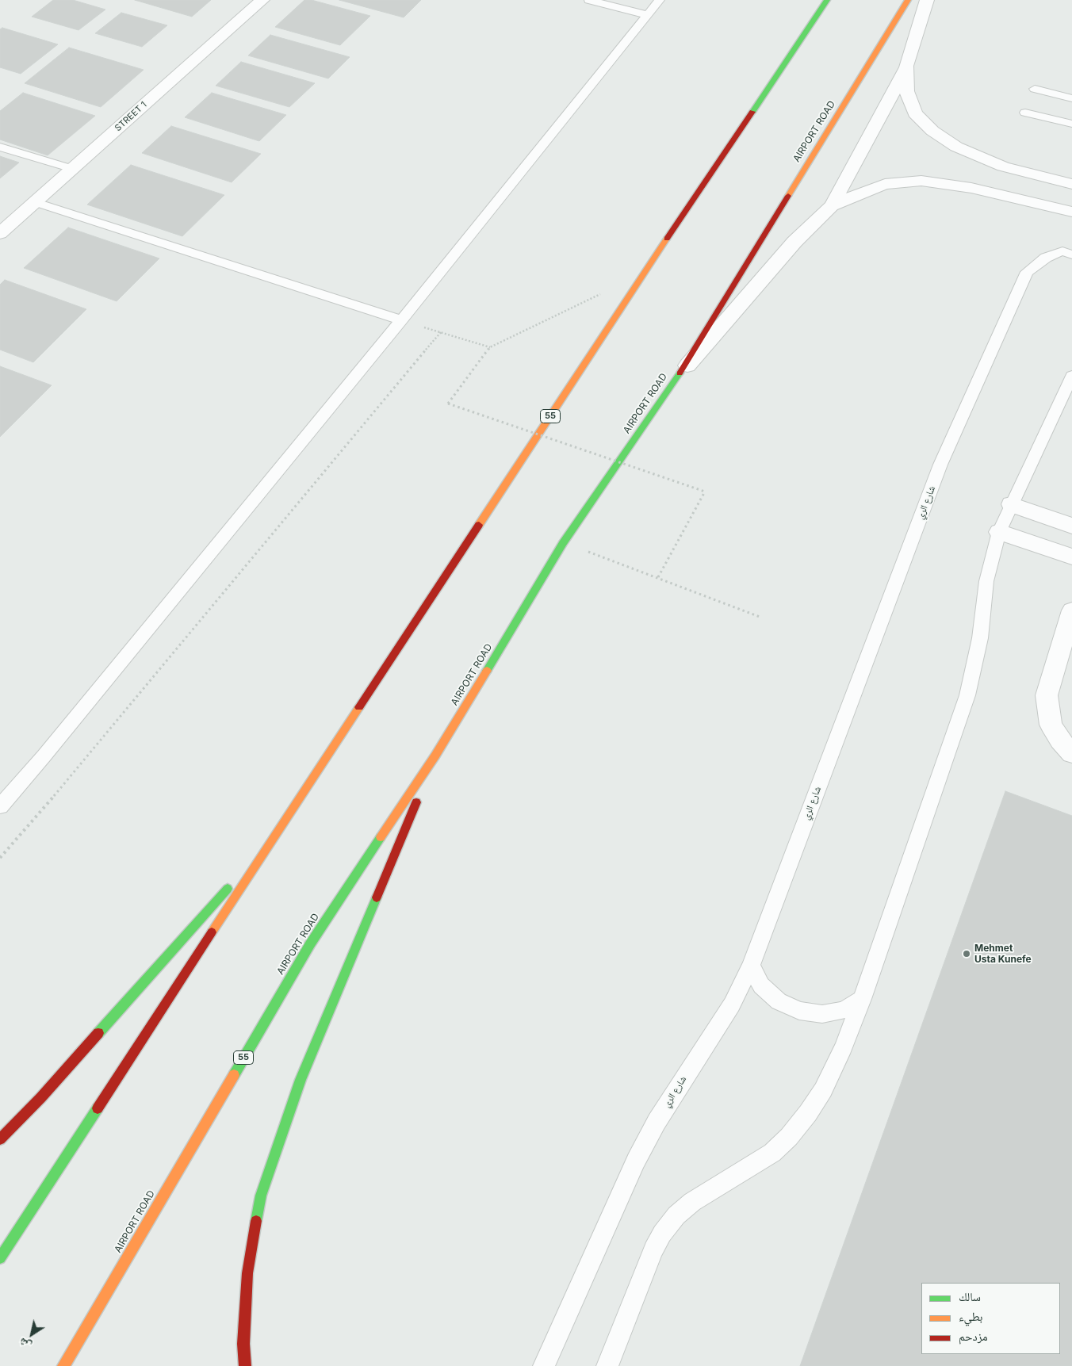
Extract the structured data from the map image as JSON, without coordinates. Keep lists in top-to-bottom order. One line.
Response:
{"streets":{"highway":["AIRPORT ROAD","55"],"street":["STREET 1"],"lane":["شارع الري"]},"places":["Mehmet Usta Kunefe"],"legend":["سالك","بطيء","مزدحم"],"north":"bottom left"}
